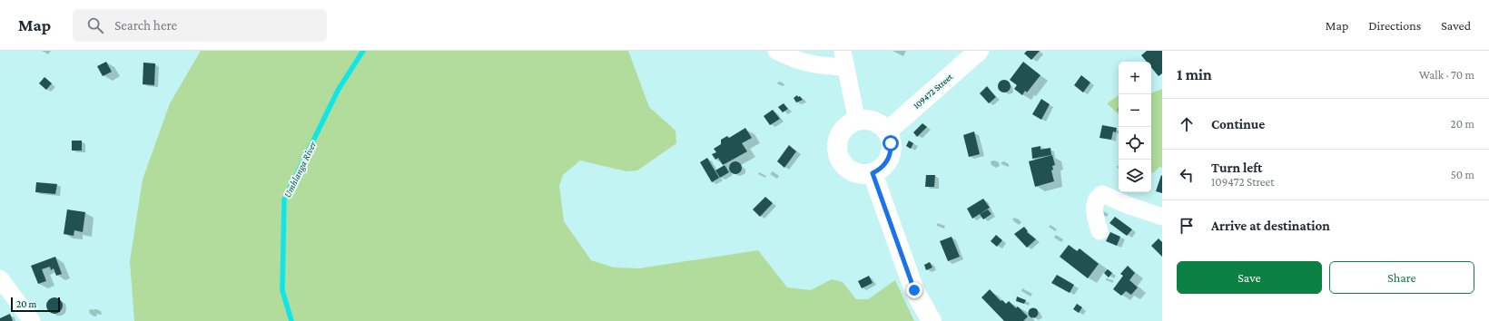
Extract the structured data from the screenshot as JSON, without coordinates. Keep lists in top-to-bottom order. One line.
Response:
{"streets":{"street":["109472 Street"]},"water":["Umhlanga River"],"scale_bar":"20 m","page":{"header":"Map","search":"Search here","nav":["Map","Directions","Saved"],"heading":["1 min","Walk · 70 m"],"map_buttons":["+","−"],"list":[["Continue","20 m"],["Turn left","109472 Street","50 m"],"Arrive at destination"],"buttons":["Save","Share"],"scale":"20 m"}}
